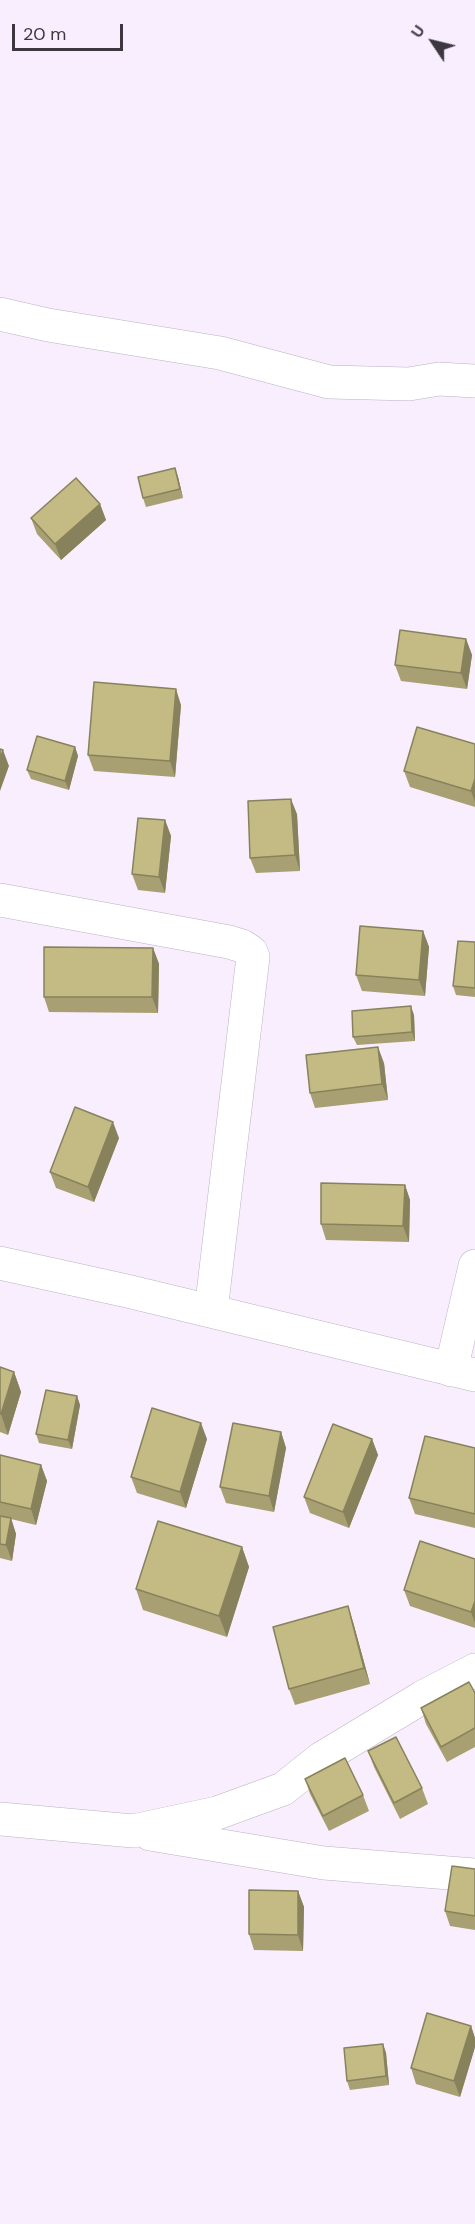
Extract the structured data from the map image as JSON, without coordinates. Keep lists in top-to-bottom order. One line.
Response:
{"scale_bar":"20 m","north":"top left"}
